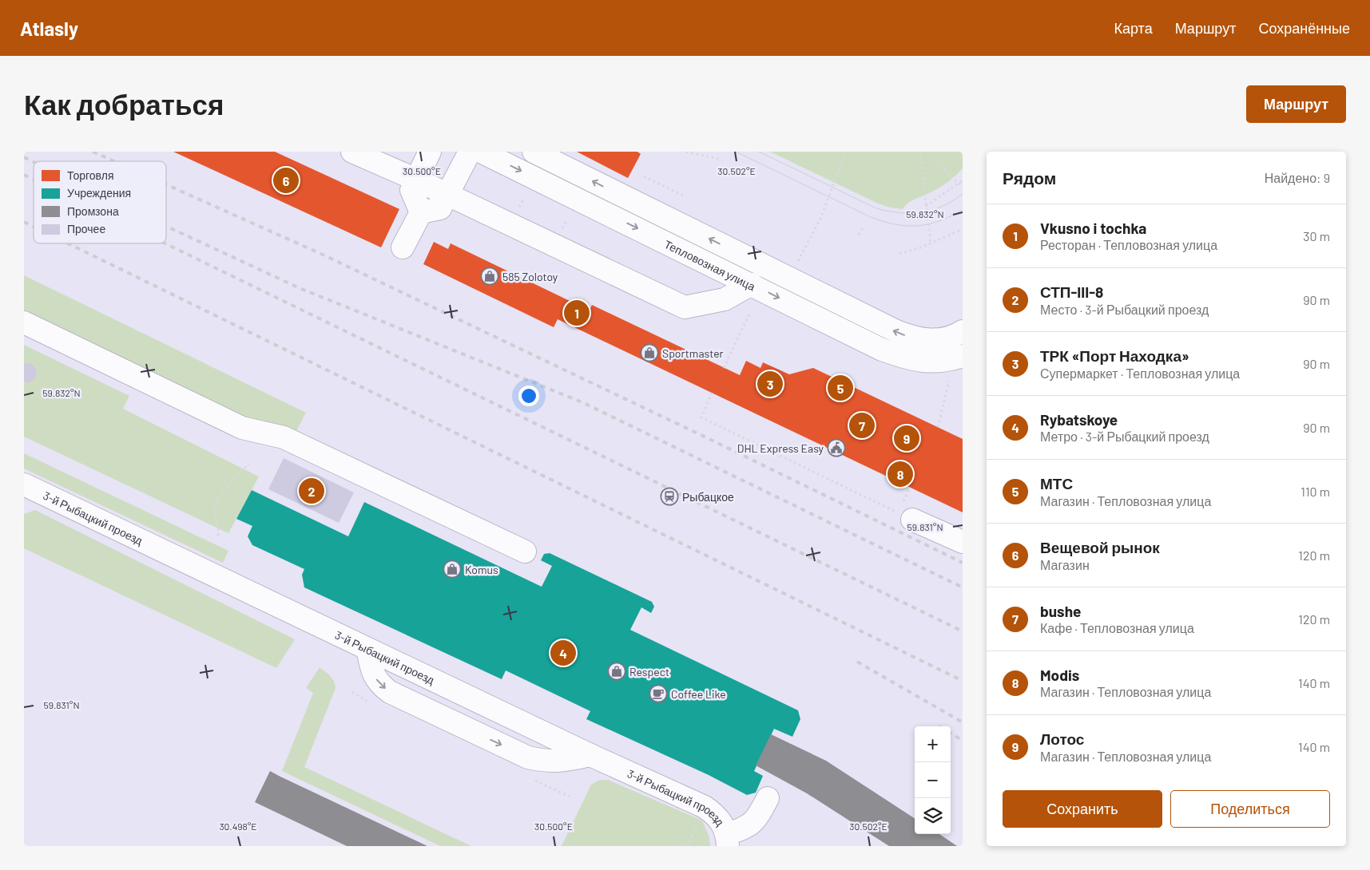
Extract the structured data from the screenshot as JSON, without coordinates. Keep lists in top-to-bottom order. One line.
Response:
{"streets":{"street":["Тепловозная улица","3-й Рыбацкий проезд"]},"places":{"shop":["585 Zolotoy","Sportmaster","Komus","Respect"],"public building":["DHL Express Easy"],"station":["Рыбацкое"],"cafe":["Coffee Like"]},"legend":["Торговля","Учреждения","Промзона","Прочее"],"page":{"header":"Atlasly","nav":["Карта","Маршрут","Сохранённые"],"buttons":["Маршрут",["Сохранить","Поделиться"]],"title":"Как добраться","heading":["Рядом","Найдено: 9"],"pins":["6","1","3","5","7","9","8","2","4"],"list":[{"mark":"1","name":"Vkusno i tochka","note":"Ресторан · Тепловозная улица","value":"30 m"},{"mark":"2","name":"СТП-III-8","note":"Место · 3-й Рыбацкий проезд","value":"90 m"},{"mark":"3","name":"ТРК «Порт Находка»","note":"Супермаркет · Тепловозная улица","value":"90 m"},{"mark":"4","name":"Rybatskoye","note":"Метро · 3-й Рыбацкий проезд","value":"90 m"},{"mark":"5","name":"МТС","note":"Магазин · Тепловозная улица","value":"110 m"},{"mark":"6","name":"Вещевой рынок","note":"Магазин","value":"120 m"},{"mark":"7","name":"bushe","note":"Кафе · Тепловозная улица","value":"120 m"},{"mark":"8","name":"Modis","note":"Магазин · Тепловозная улица","value":"140 m"},{"mark":"9","name":"Лотос","note":"Магазин · Тепловозная улица","value":"140 m"}],"map_buttons":["+","−"]},"coordinates":["30.500°E","30.502°E","59.832°N","59.831°N","30.498°E"]}
